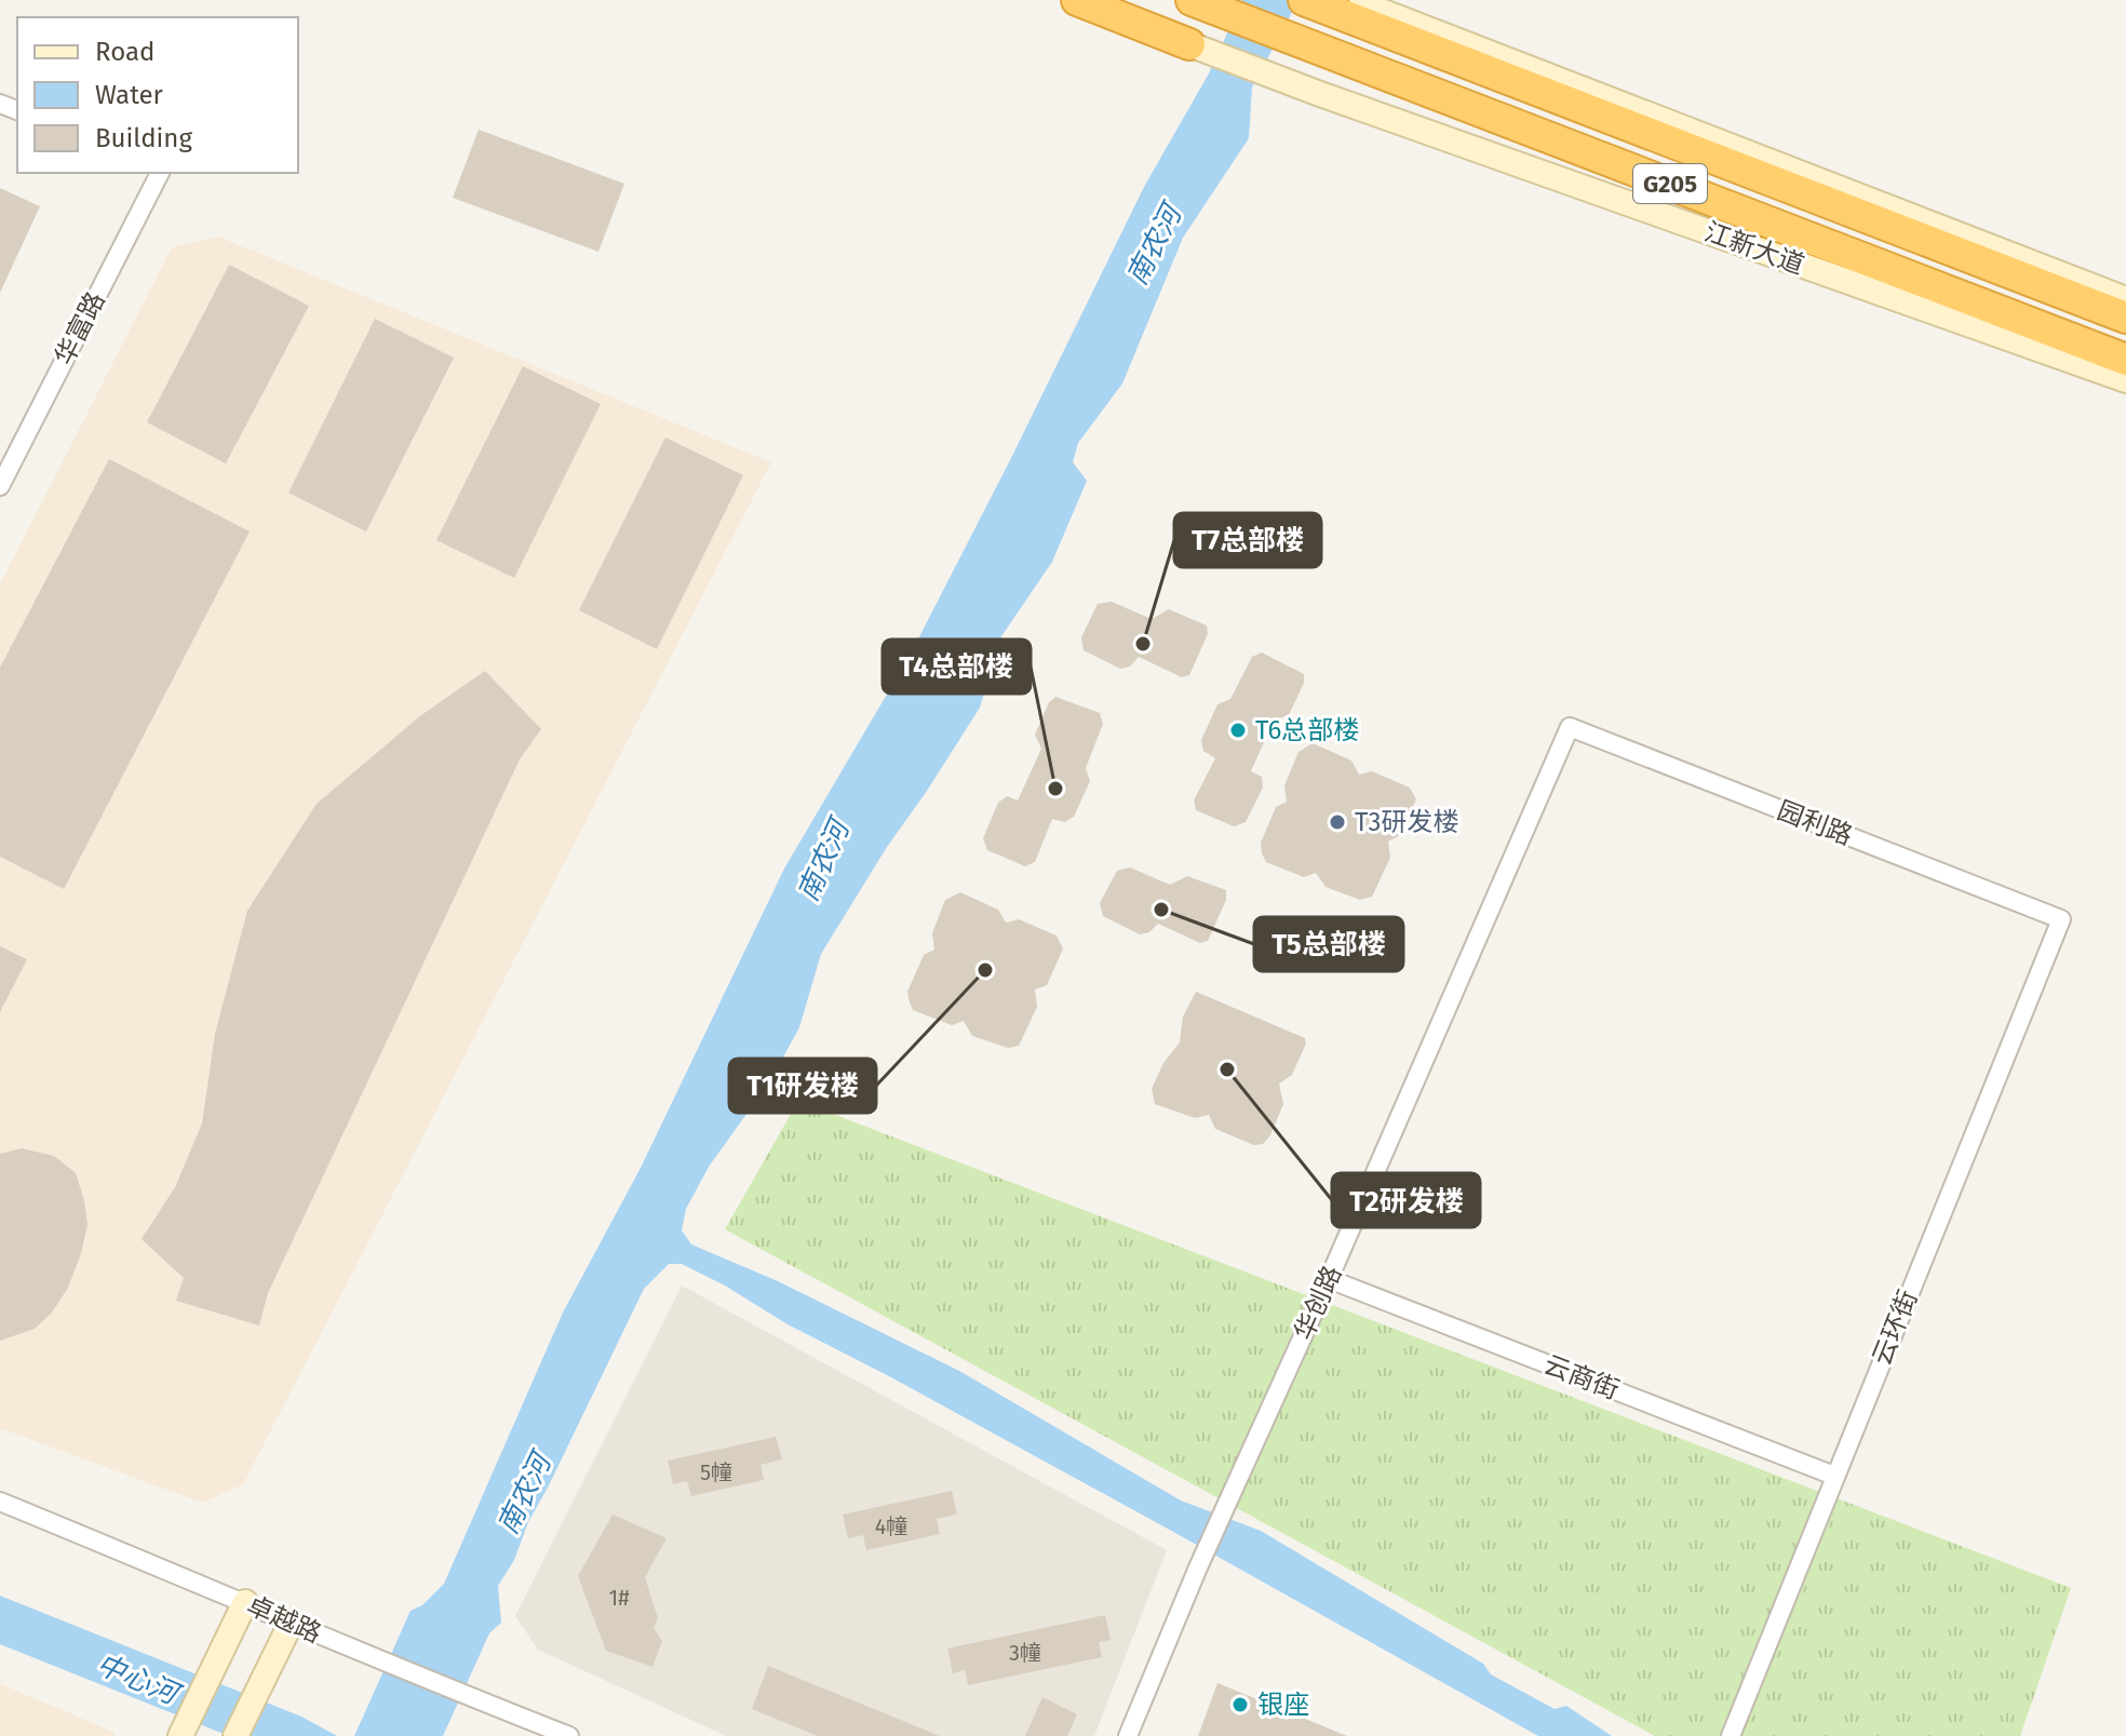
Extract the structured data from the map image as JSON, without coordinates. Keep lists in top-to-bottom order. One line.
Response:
{"streets":{"highway":["G205","江新大道"],"street":["华富路","园利路","华创路","云环街","云商街","卓越路"]},"crossings":[["园利路","华创路"],["园利路","云环街"],["华创路","云商街"],["云环街","云商街"]],"water":["南农河","中心河"],"places":["T7总部楼","T6总部楼","T4总部楼","T3研发楼","T5总部楼","T1研发楼","T2研发楼","银座"],"house_numbers":["5幢","4幢","1#","3幢"],"legend":["Road","Water","Building"]}
